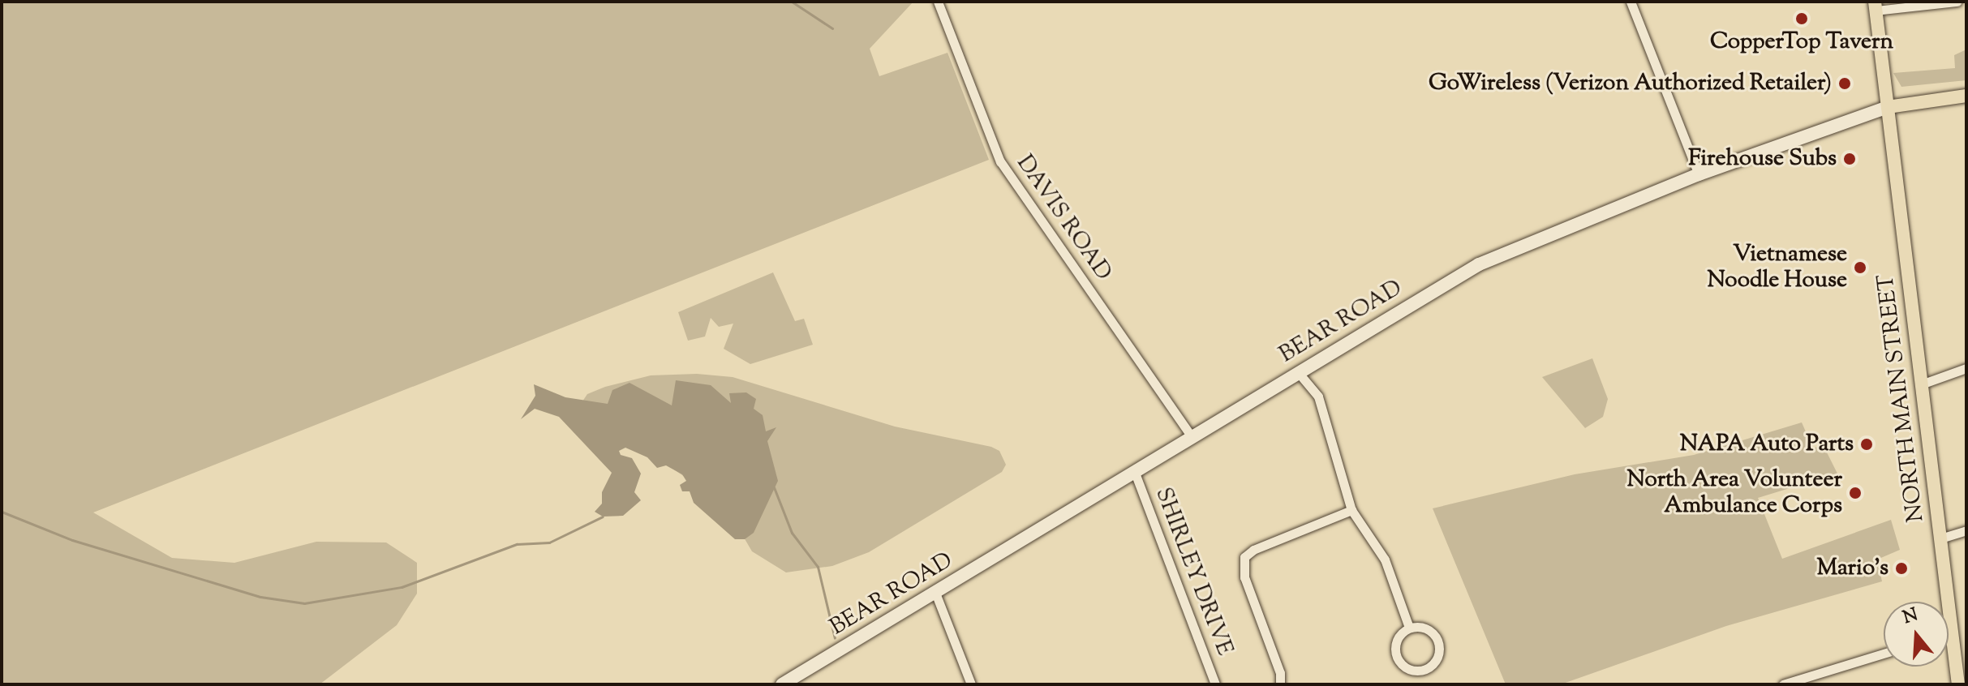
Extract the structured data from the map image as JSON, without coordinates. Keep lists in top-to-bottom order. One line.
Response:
{"streets":{"main road":["BEAR ROAD","NORTH MAIN STREET"],"street":["DAVIS ROAD","SHIRLEY DRIVE"]},"crossings":[["DAVIS ROAD","BEAR ROAD"],["BEAR ROAD","NORTH MAIN STREET"],["BEAR ROAD","SHIRLEY DRIVE"]],"places":["CopperTop Tavern","GoWireless (Verizon Authorized Retailer)","Firehouse Subs","Vietnamese Noodle House","NAPA Auto Parts","North Area Volunteer Ambulance Corps","Mario's"],"north":"top"}
